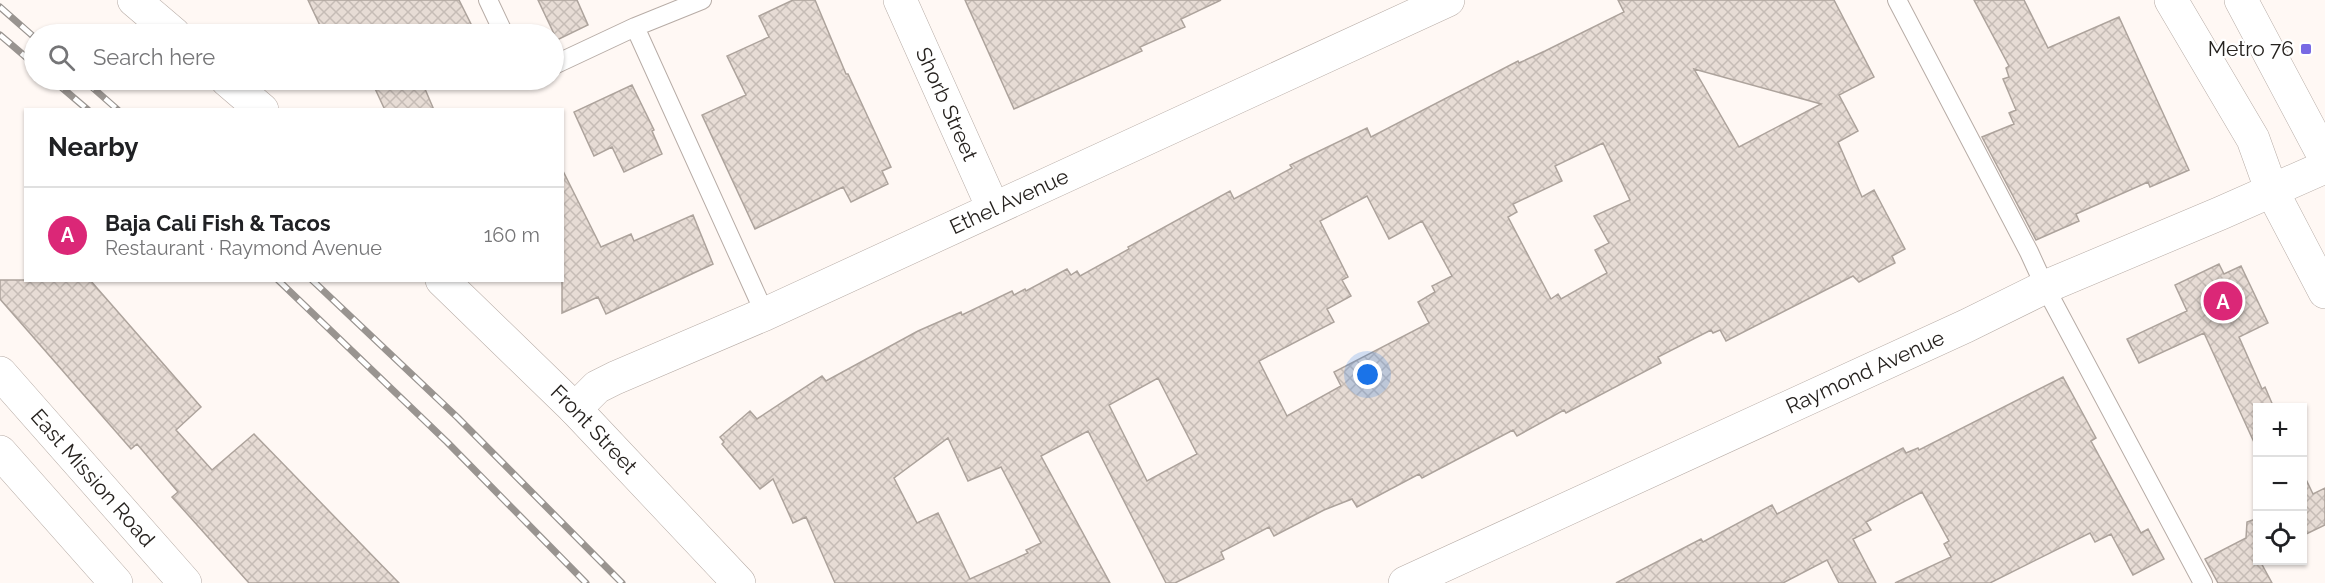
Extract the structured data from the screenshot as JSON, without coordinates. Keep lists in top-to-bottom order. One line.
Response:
{"streets":{"street":["Shorb Street","Ethel Avenue","Raymond Avenue","Front Street","East Mission Road"]},"crossings":[["Shorb Street","Ethel Avenue"],["Ethel Avenue","Front Street"]],"places":{"transit":["Metro 76"]},"page":{"search":"Search here","heading":"Nearby","list":[{"mark":"A","name":"Baja Cali Fish & Tacos","note":"Restaurant · Raymond Avenue","value":"160 m"}],"pins":"A","map_buttons":["+","−"]}}
